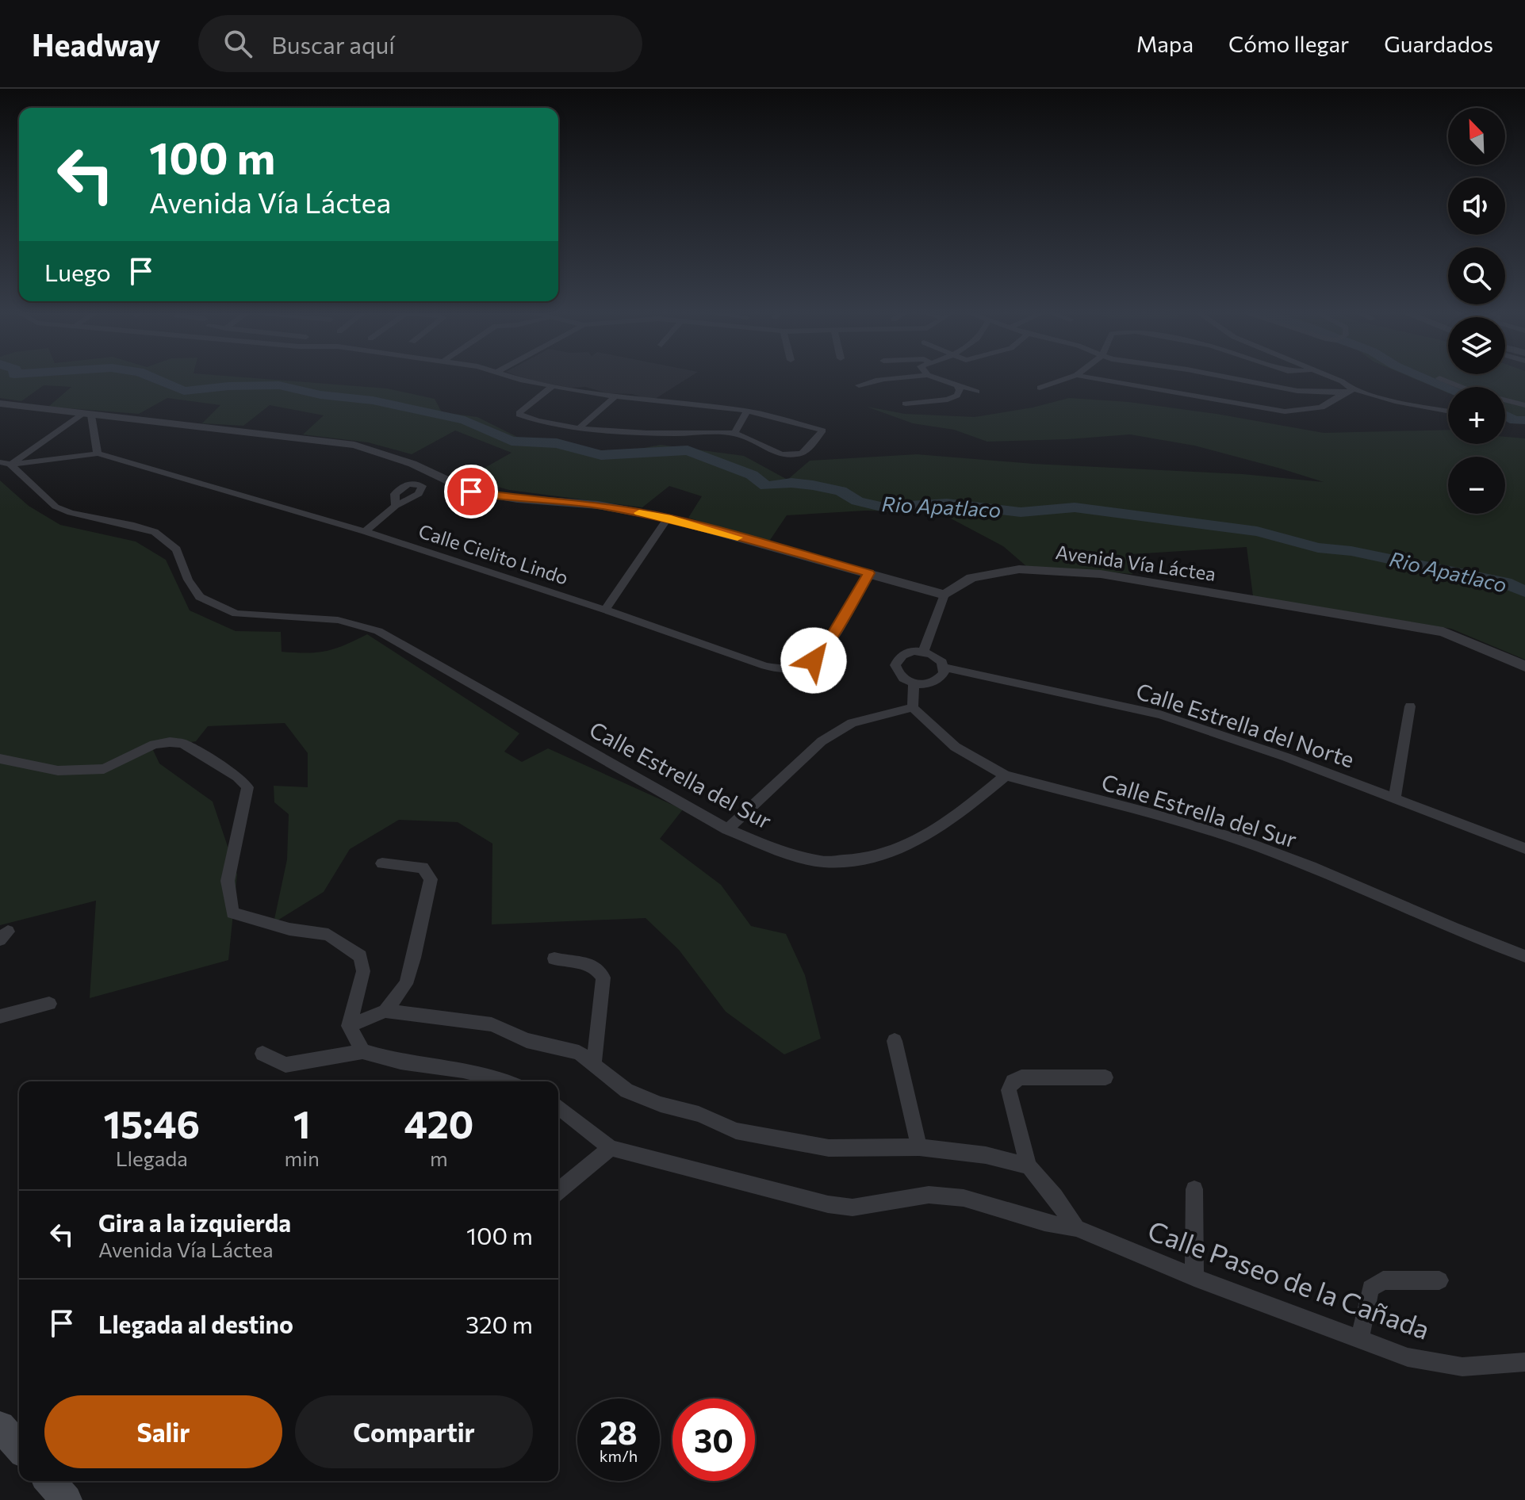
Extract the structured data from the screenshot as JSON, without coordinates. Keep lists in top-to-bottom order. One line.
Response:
{"streets":{"street":["Calle Cielito Lindo","Avenida Vía Láctea","Calle Estrella del Norte","Calle Estrella del Sur","Calle Paseo de la Cañada"]},"water":["Rio Apatlaco"],"north":"top left","page":{"header":"Headway","search":"Buscar aquí","nav":["Mapa","Cómo llegar","Guardados"],"map_buttons":["+","−"],"turn":["100 m","Avenida Vía Láctea"],"then":"Luego","eta":["15:46","Llegada","1","min","420","m"],"list":[{"name":"Gira a la izquierda","note":"Avenida Vía Láctea","value":"100 m"},{"name":"Llegada al destino","value":"320 m"}],"buttons":["Salir","Compartir"],"speed":"28 km/h","limit":"30"}}
